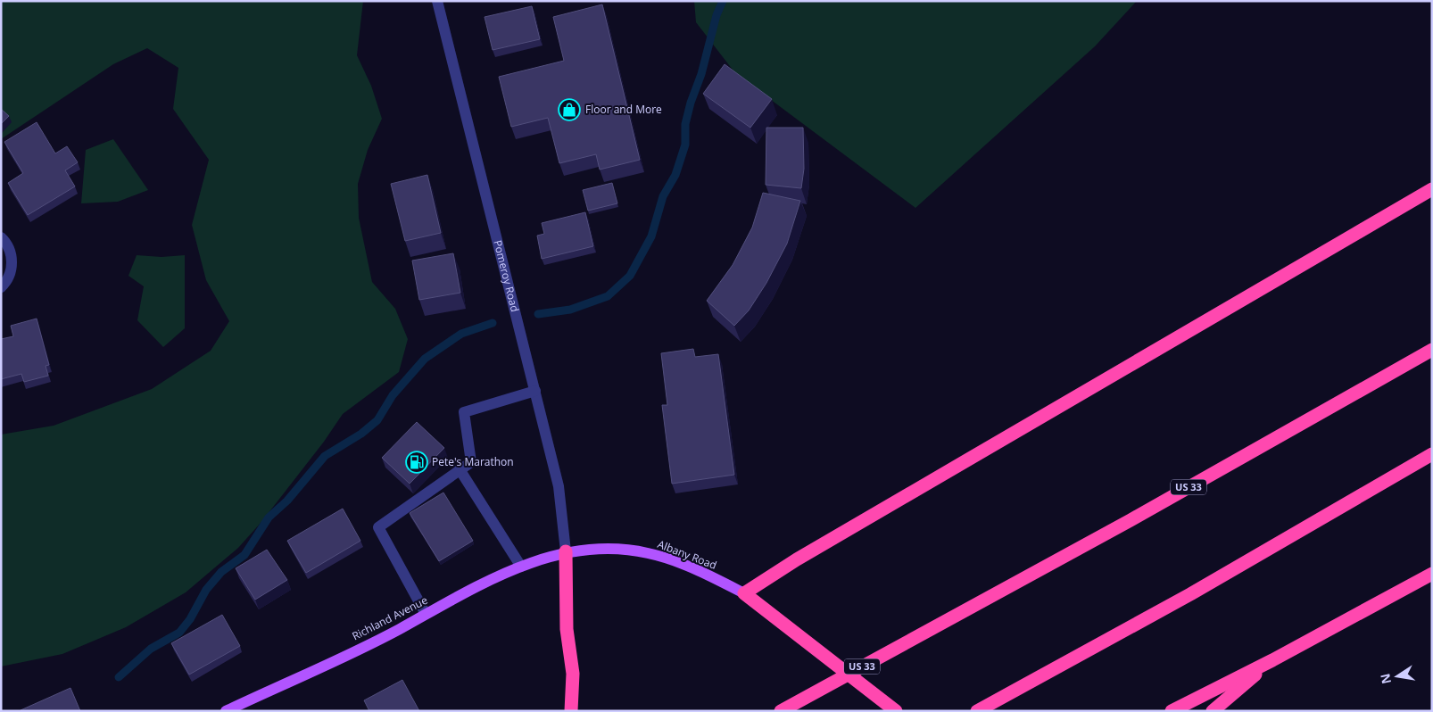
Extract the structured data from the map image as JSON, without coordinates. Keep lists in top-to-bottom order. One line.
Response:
{"streets":{"highway":["US 33"],"main road":["Albany Road","Richland Avenue"],"street":["Pomeroy Road"]},"crossings":[["Pomeroy Road","Albany Road"],["Pomeroy Road","Richland Avenue"],["Albany Road","Richland Avenue"]],"places":{"shop":["Floor and More"],"fuel station":["Pete's Marathon"]},"north":"left"}
